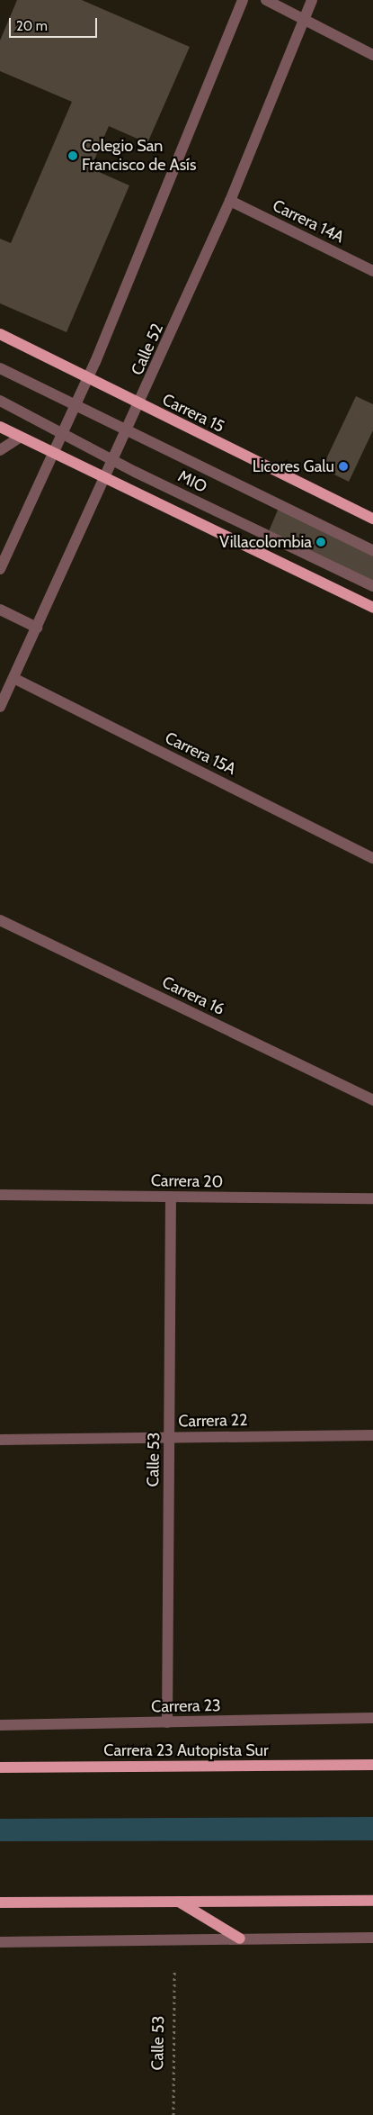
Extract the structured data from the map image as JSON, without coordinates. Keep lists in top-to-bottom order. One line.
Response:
{"streets":{"main road":["Carrera 15","Carrera 23 Autopista Sur"],"street":["Carrera 14A","Calle 52","MIO","Carrera 15A","Carrera 16","Carrera 20","Carrera 22","Calle 53","Carrera 23"]},"crossings":[["Carrera 14A","Calle 52"],["Calle 52","Carrera 15"],["Calle 52","MIO"],["Calle 52","Carrera 15A"],["Carrera 20","Calle 53"],["Carrera 22","Calle 53"],["Calle 53","Carrera 23"]],"places":["Colegio San Francisco de Asís","Licores Galu","Villacolombia"],"scale_bar":"20 m"}
